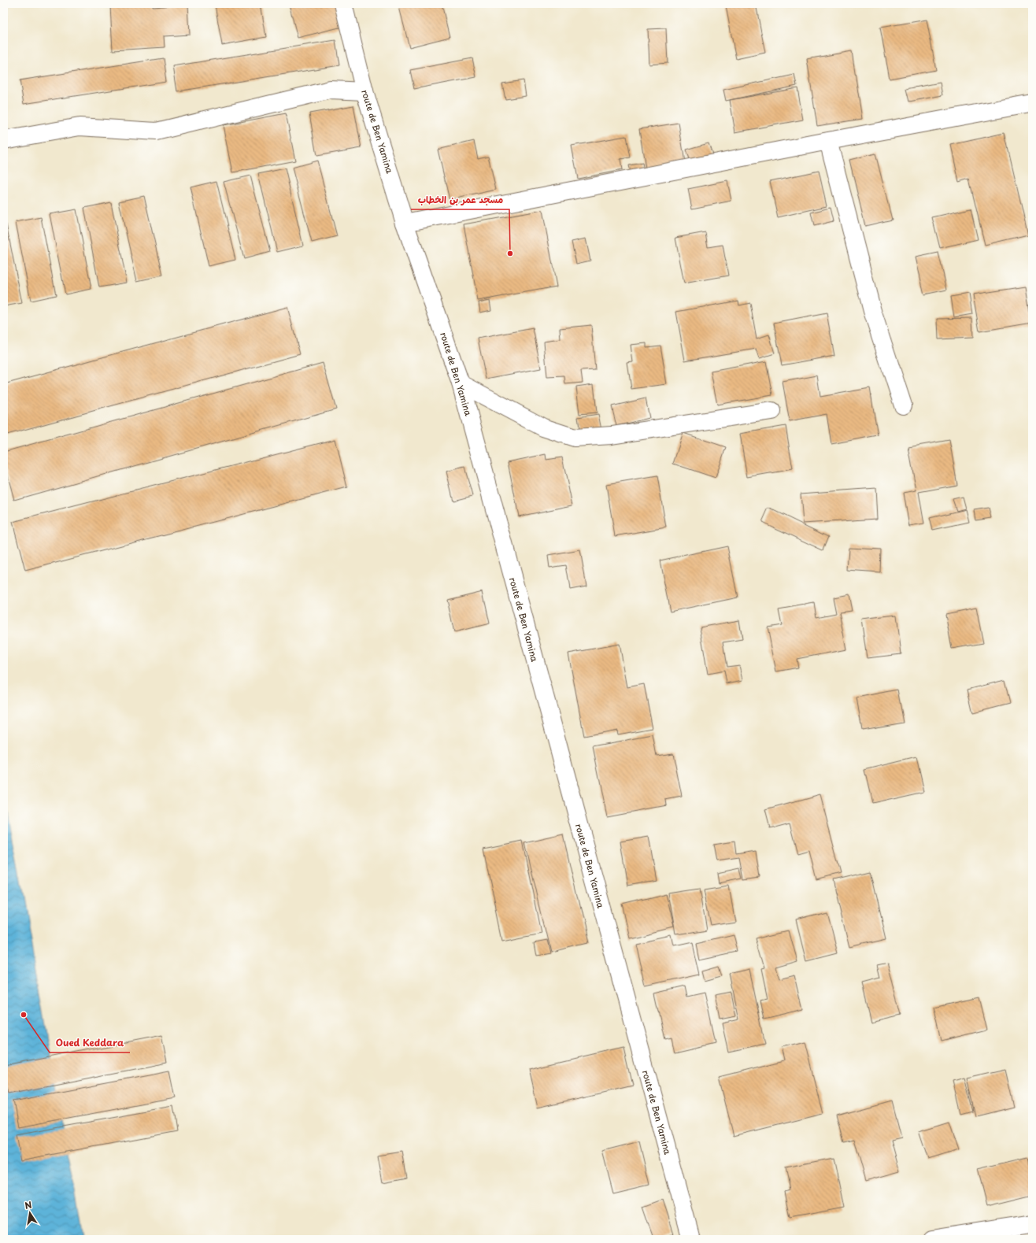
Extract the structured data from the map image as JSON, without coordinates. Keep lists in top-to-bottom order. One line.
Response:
{"streets":{"street":["route de Ben Yamina"]},"places":["مسجد عمر بن الخطاب","Oued Keddara"],"north":"top"}
